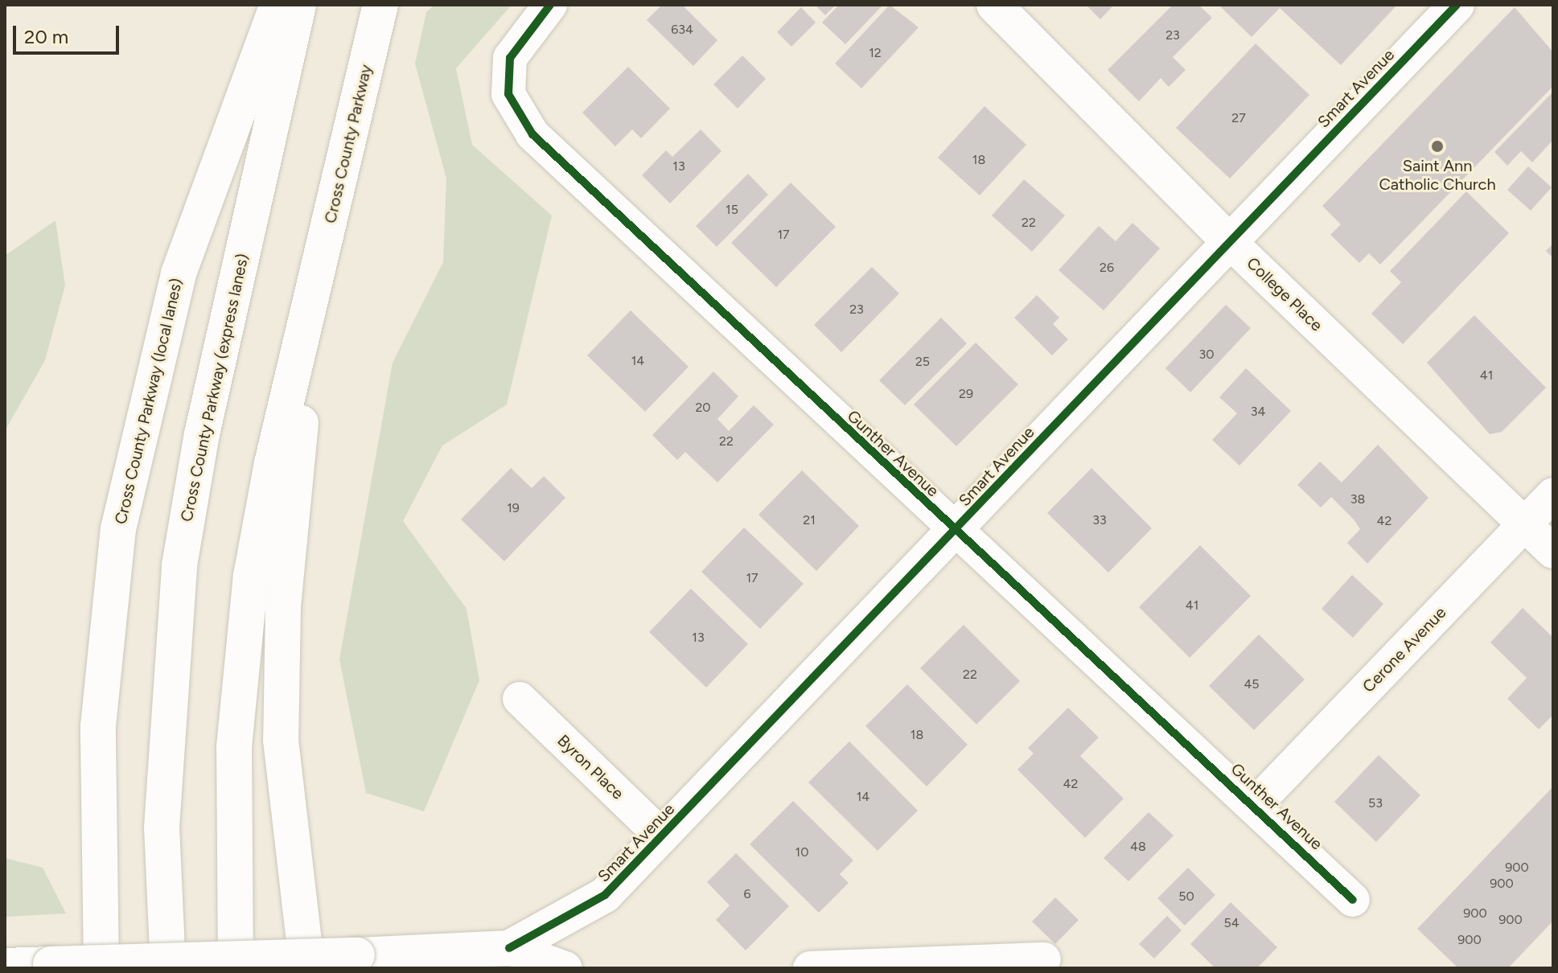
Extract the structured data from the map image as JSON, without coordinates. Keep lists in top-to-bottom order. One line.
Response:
{"streets":{"main road":["Smart Avenue","Cross County Parkway","College Place","Cross County Parkway (express lanes)","Cross County Parkway (local lanes)"],"street":["Gunther Avenue","Cerone Avenue","Byron Place"]},"crossings":[["Smart Avenue","College Place"],["Smart Avenue","Gunther Avenue"],["Smart Avenue","Byron Place"],["College Place","Cerone Avenue"],["Gunther Avenue","Cerone Avenue"]],"places":["Saint Ann Catholic Church"],"house_numbers":["634","23","12","27","18","13","15","22","17","26","23","30","14","25","41","29","20","34","22","38","19","21","33","42","17","41","13","22","45","18","42","14","53","48","10","900","900","6","50","900","900","54","900"],"scale_bar":"20 m"}
